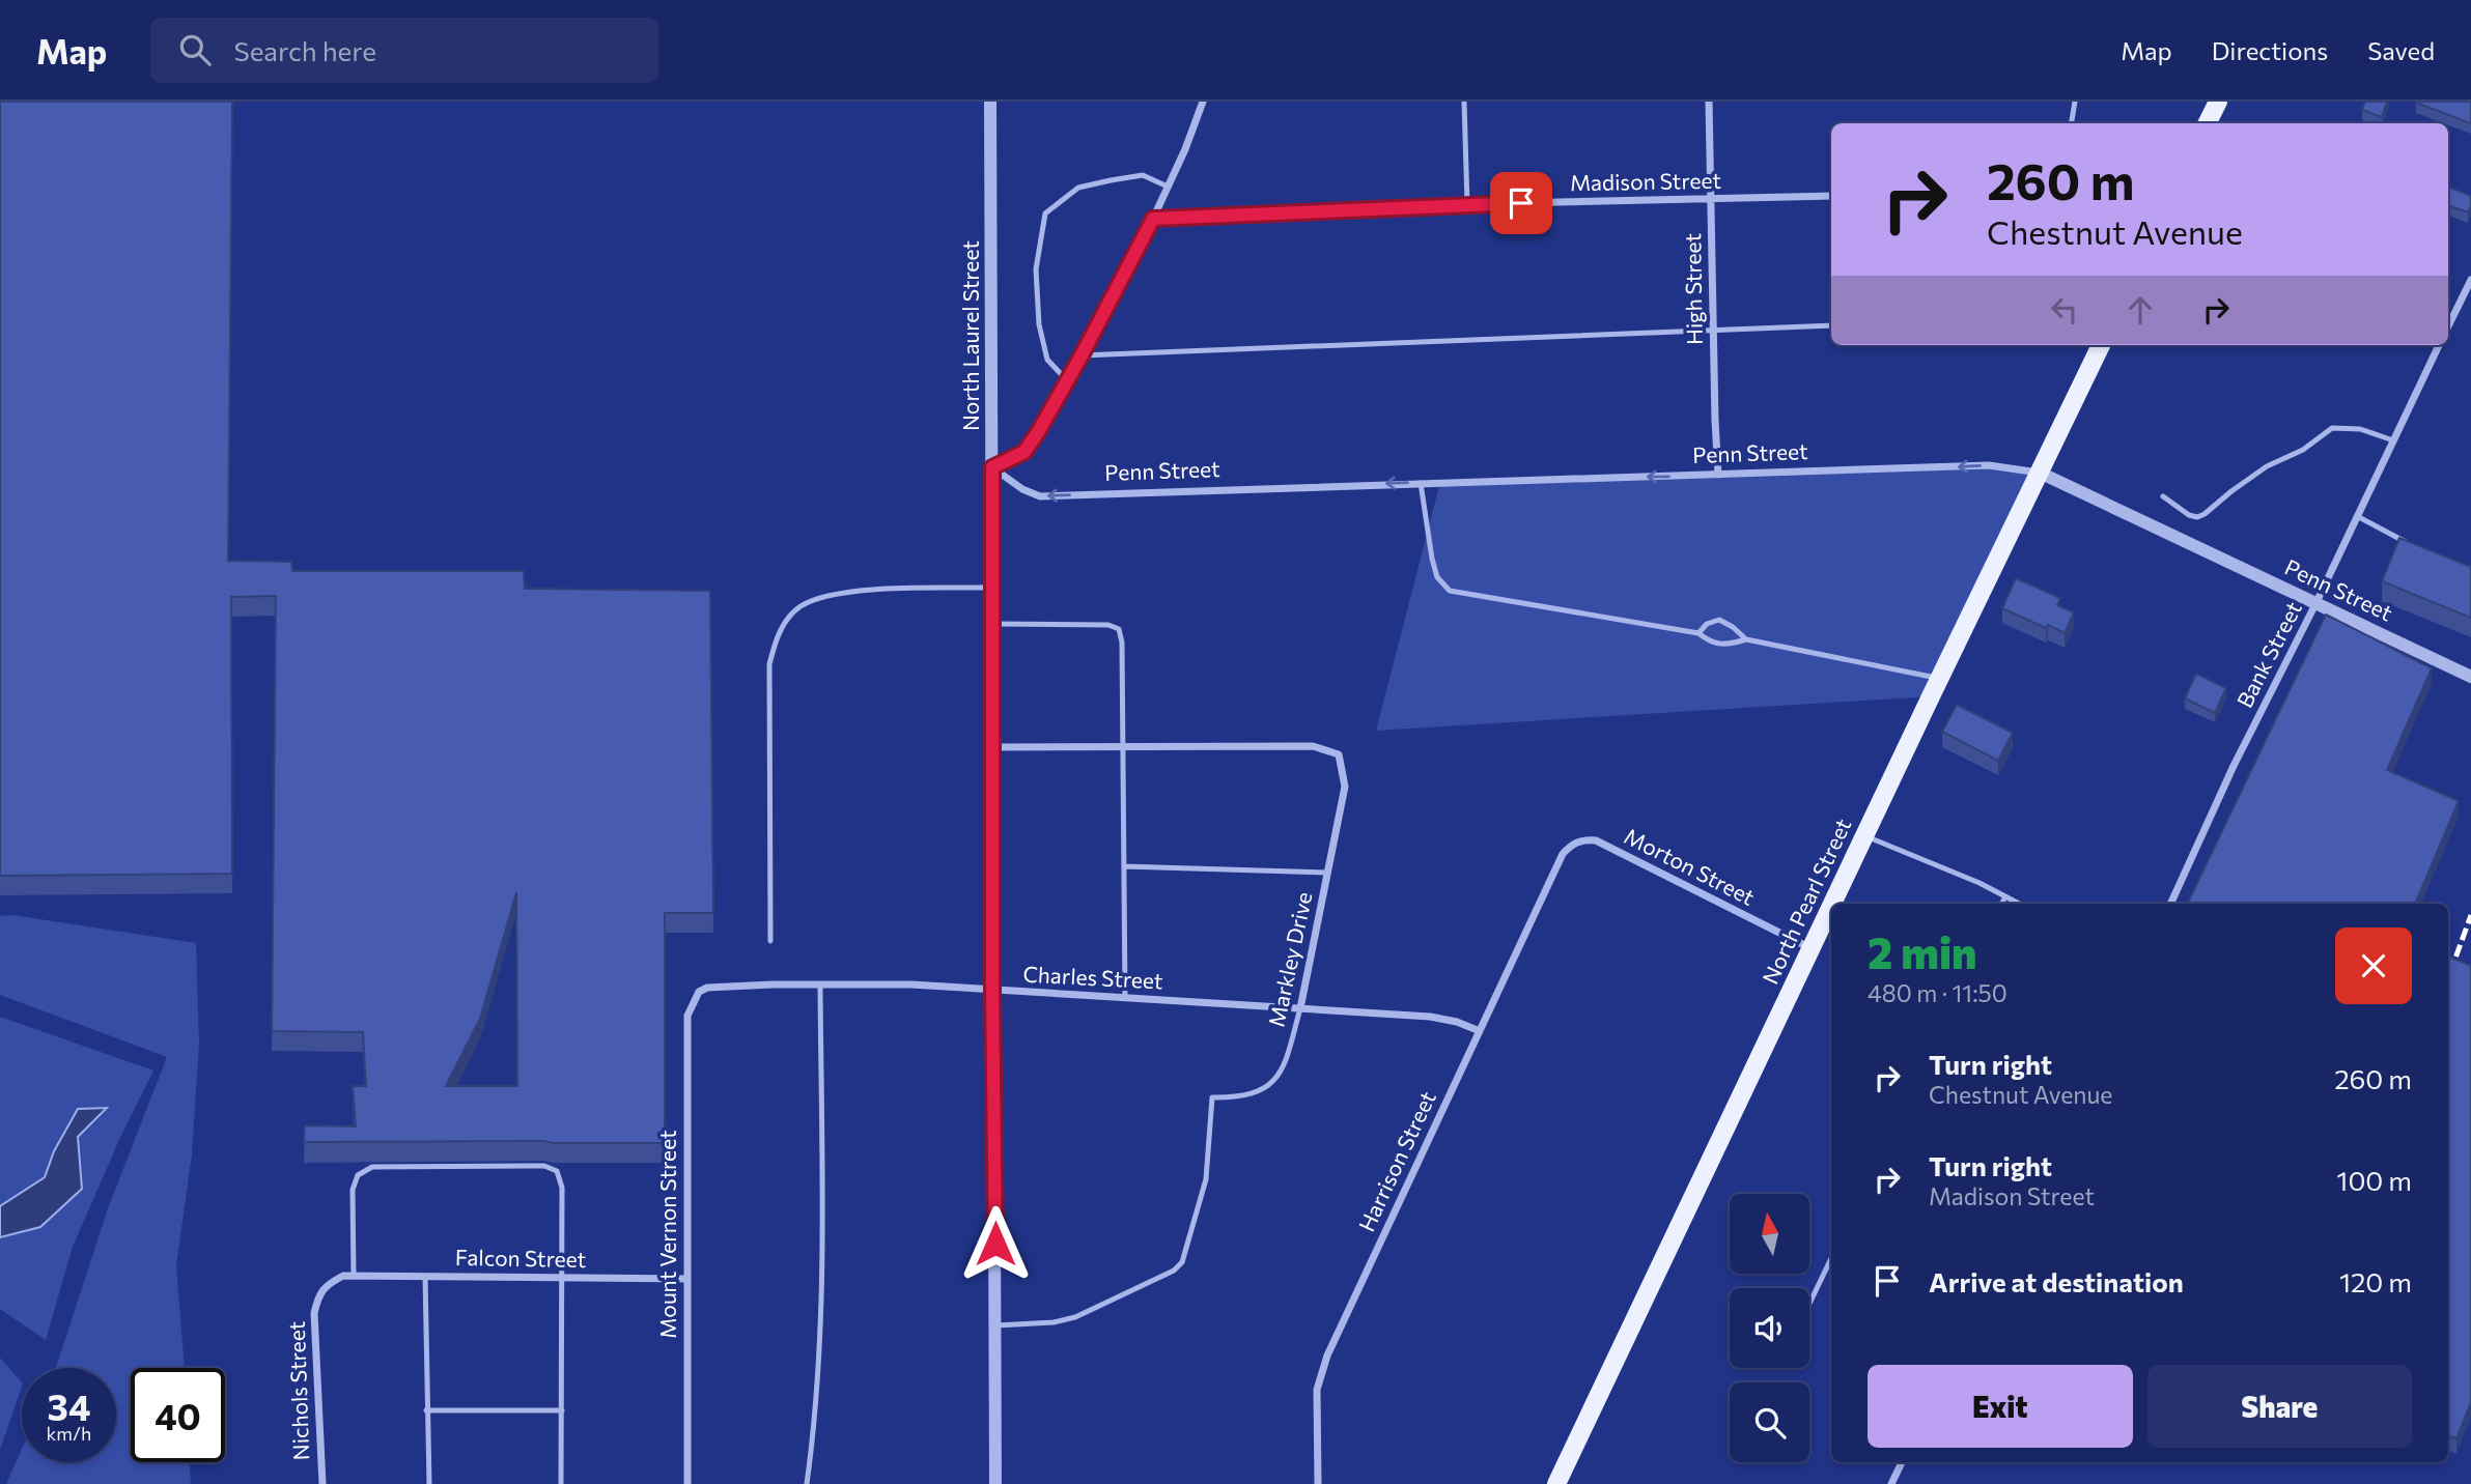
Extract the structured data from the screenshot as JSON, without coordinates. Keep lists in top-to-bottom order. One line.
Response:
{"streets":{"main road":["North Pearl Street"],"street":["Madison Street","High Street","North Laurel Street","Penn Street","Bank Street","Morton Street","Markley Drive","Charles Street","Harrison Street","Mount Vernon Street","Falcon Street","Nichols Street"]},"crossings":[["Madison Street","High Street"],["High Street","Penn Street"],["North Laurel Street","Penn Street"],["North Laurel Street","Markley Drive"],["North Laurel Street","Charles Street"],["Penn Street","Bank Street"],["Penn Street","North Pearl Street"],["Morton Street","North Pearl Street"],["Morton Street","Harrison Street"],["Markley Drive","Charles Street"],["Charles Street","Harrison Street"],["Charles Street","Mount Vernon Street"],["Mount Vernon Street","Falcon Street"],["Falcon Street","Nichols Street"]],"one_way":["Penn Street"],"north":"top","page":{"header":"Map","search":"Search here","nav":["Map","Directions","Saved"],"turn":["260 m","Chestnut Avenue"],"heading":["2 min","480 m · 11:50"],"list":[{"name":"Turn right","note":"Chestnut Avenue","value":"260 m"},{"name":"Turn right","note":"Madison Street","value":"100 m"},{"name":"Arrive at destination","value":"120 m"}],"buttons":["Exit","Share"],"speed":"34 km/h","limit":"40"}}
